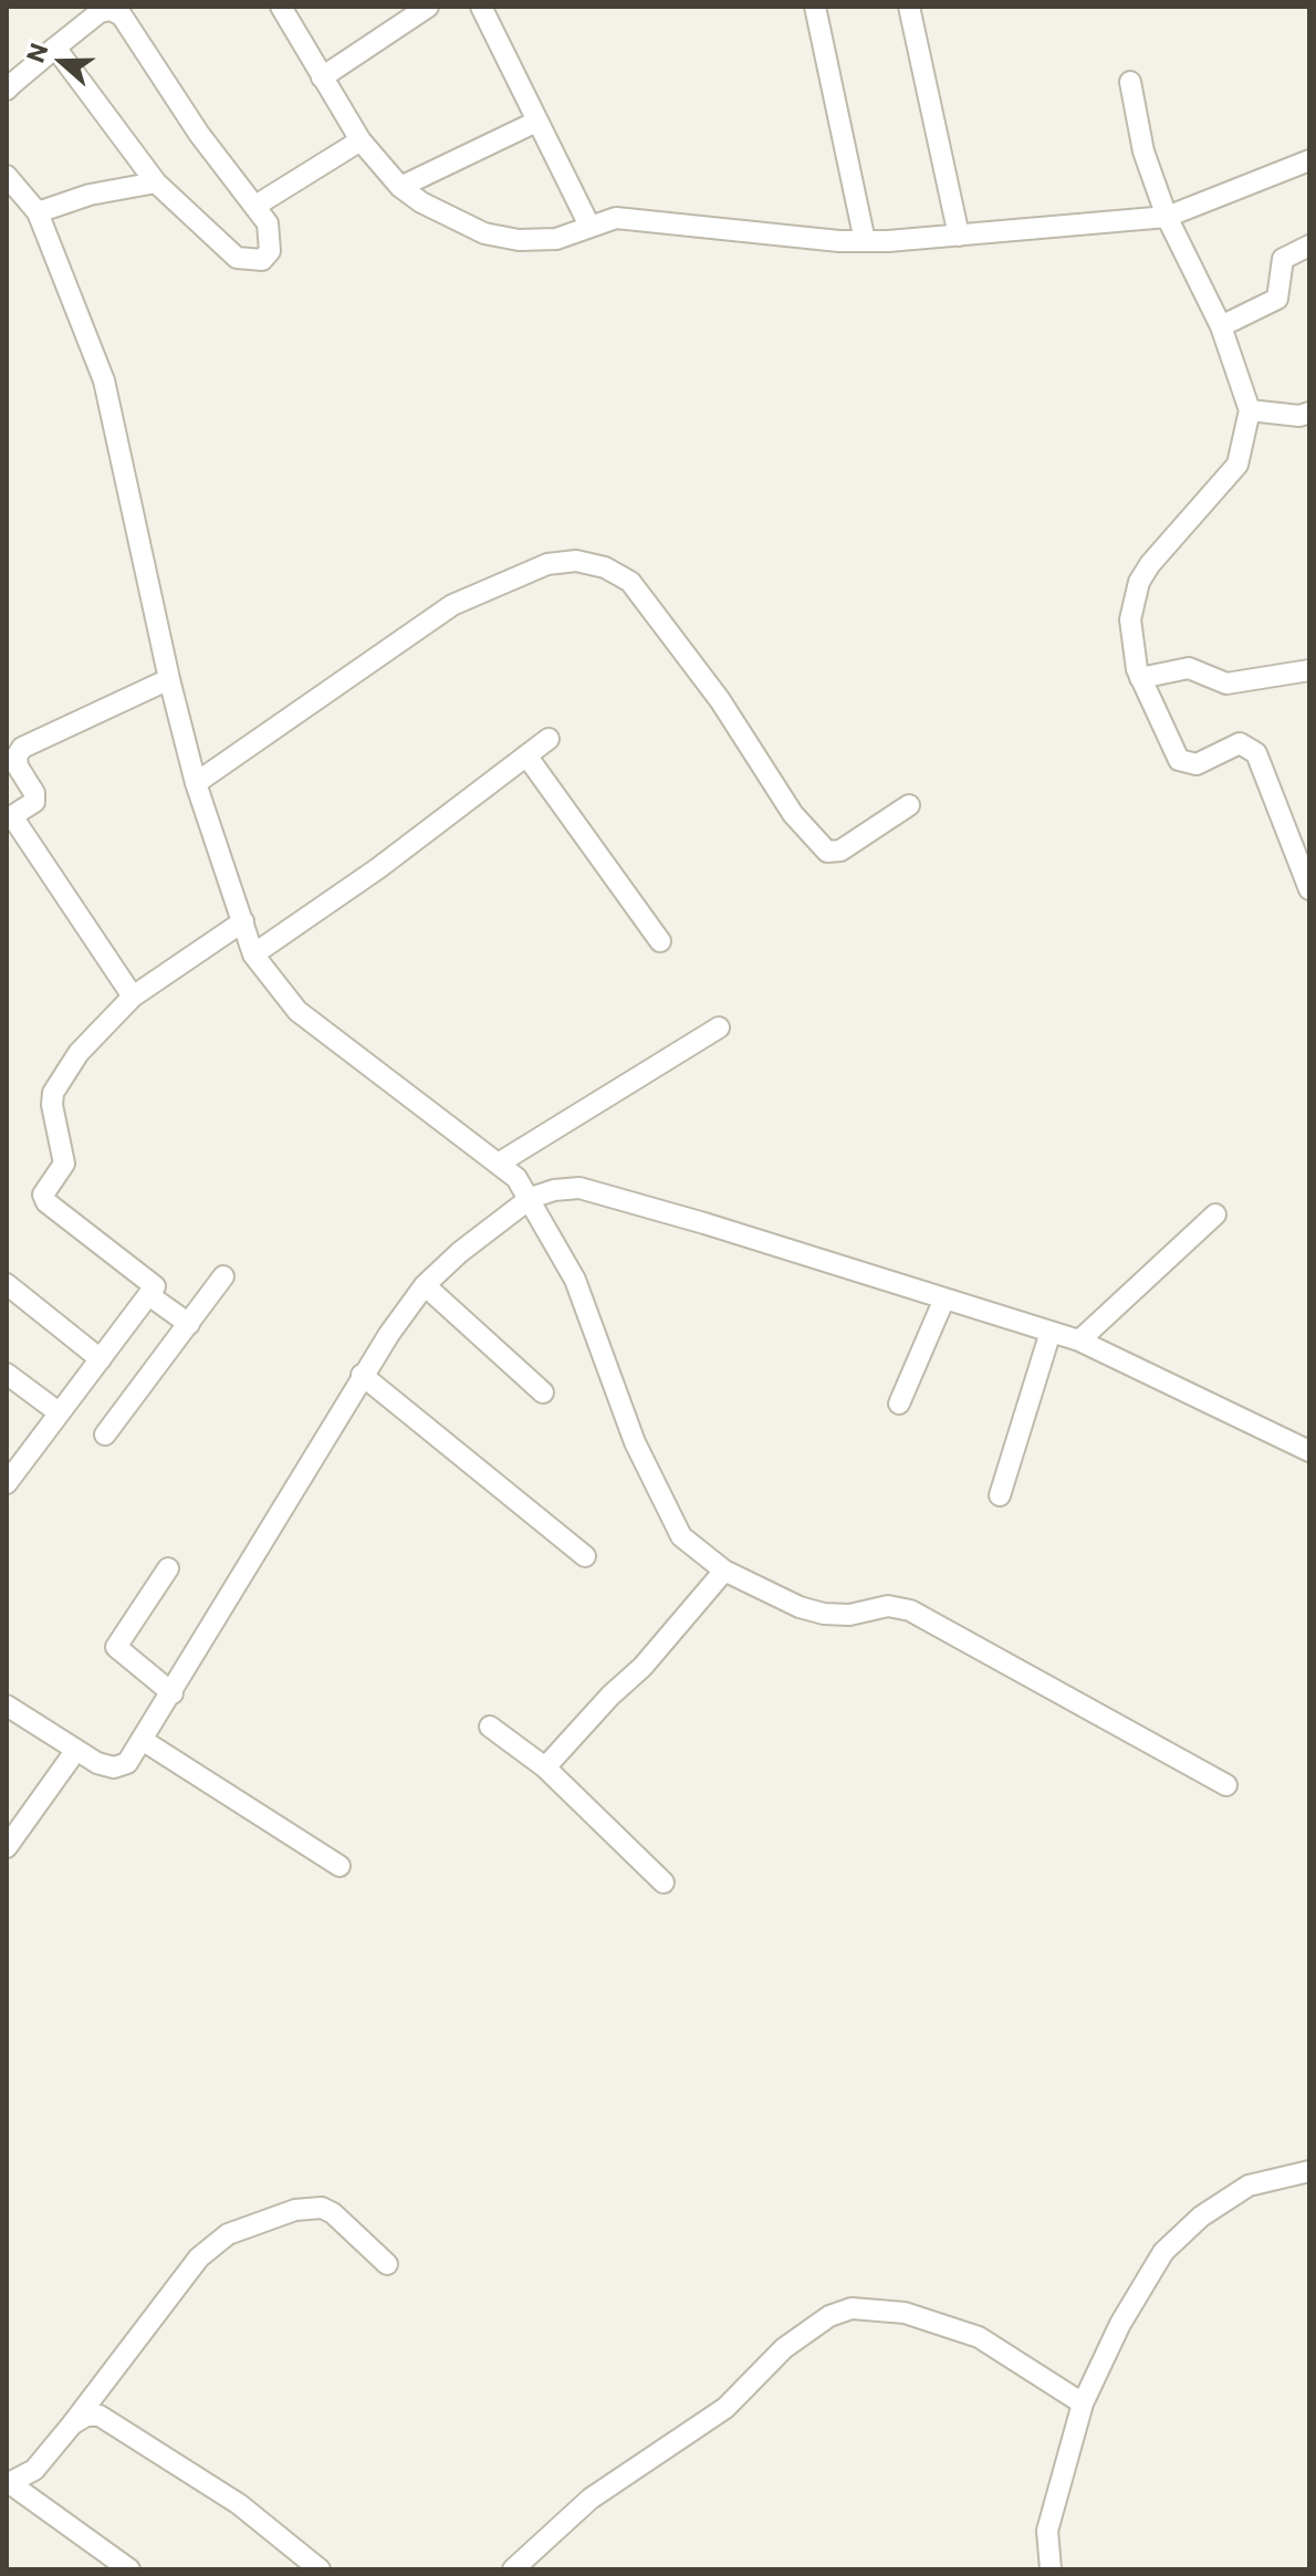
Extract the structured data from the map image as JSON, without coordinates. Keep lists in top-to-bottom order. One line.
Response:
{"north":"left"}
